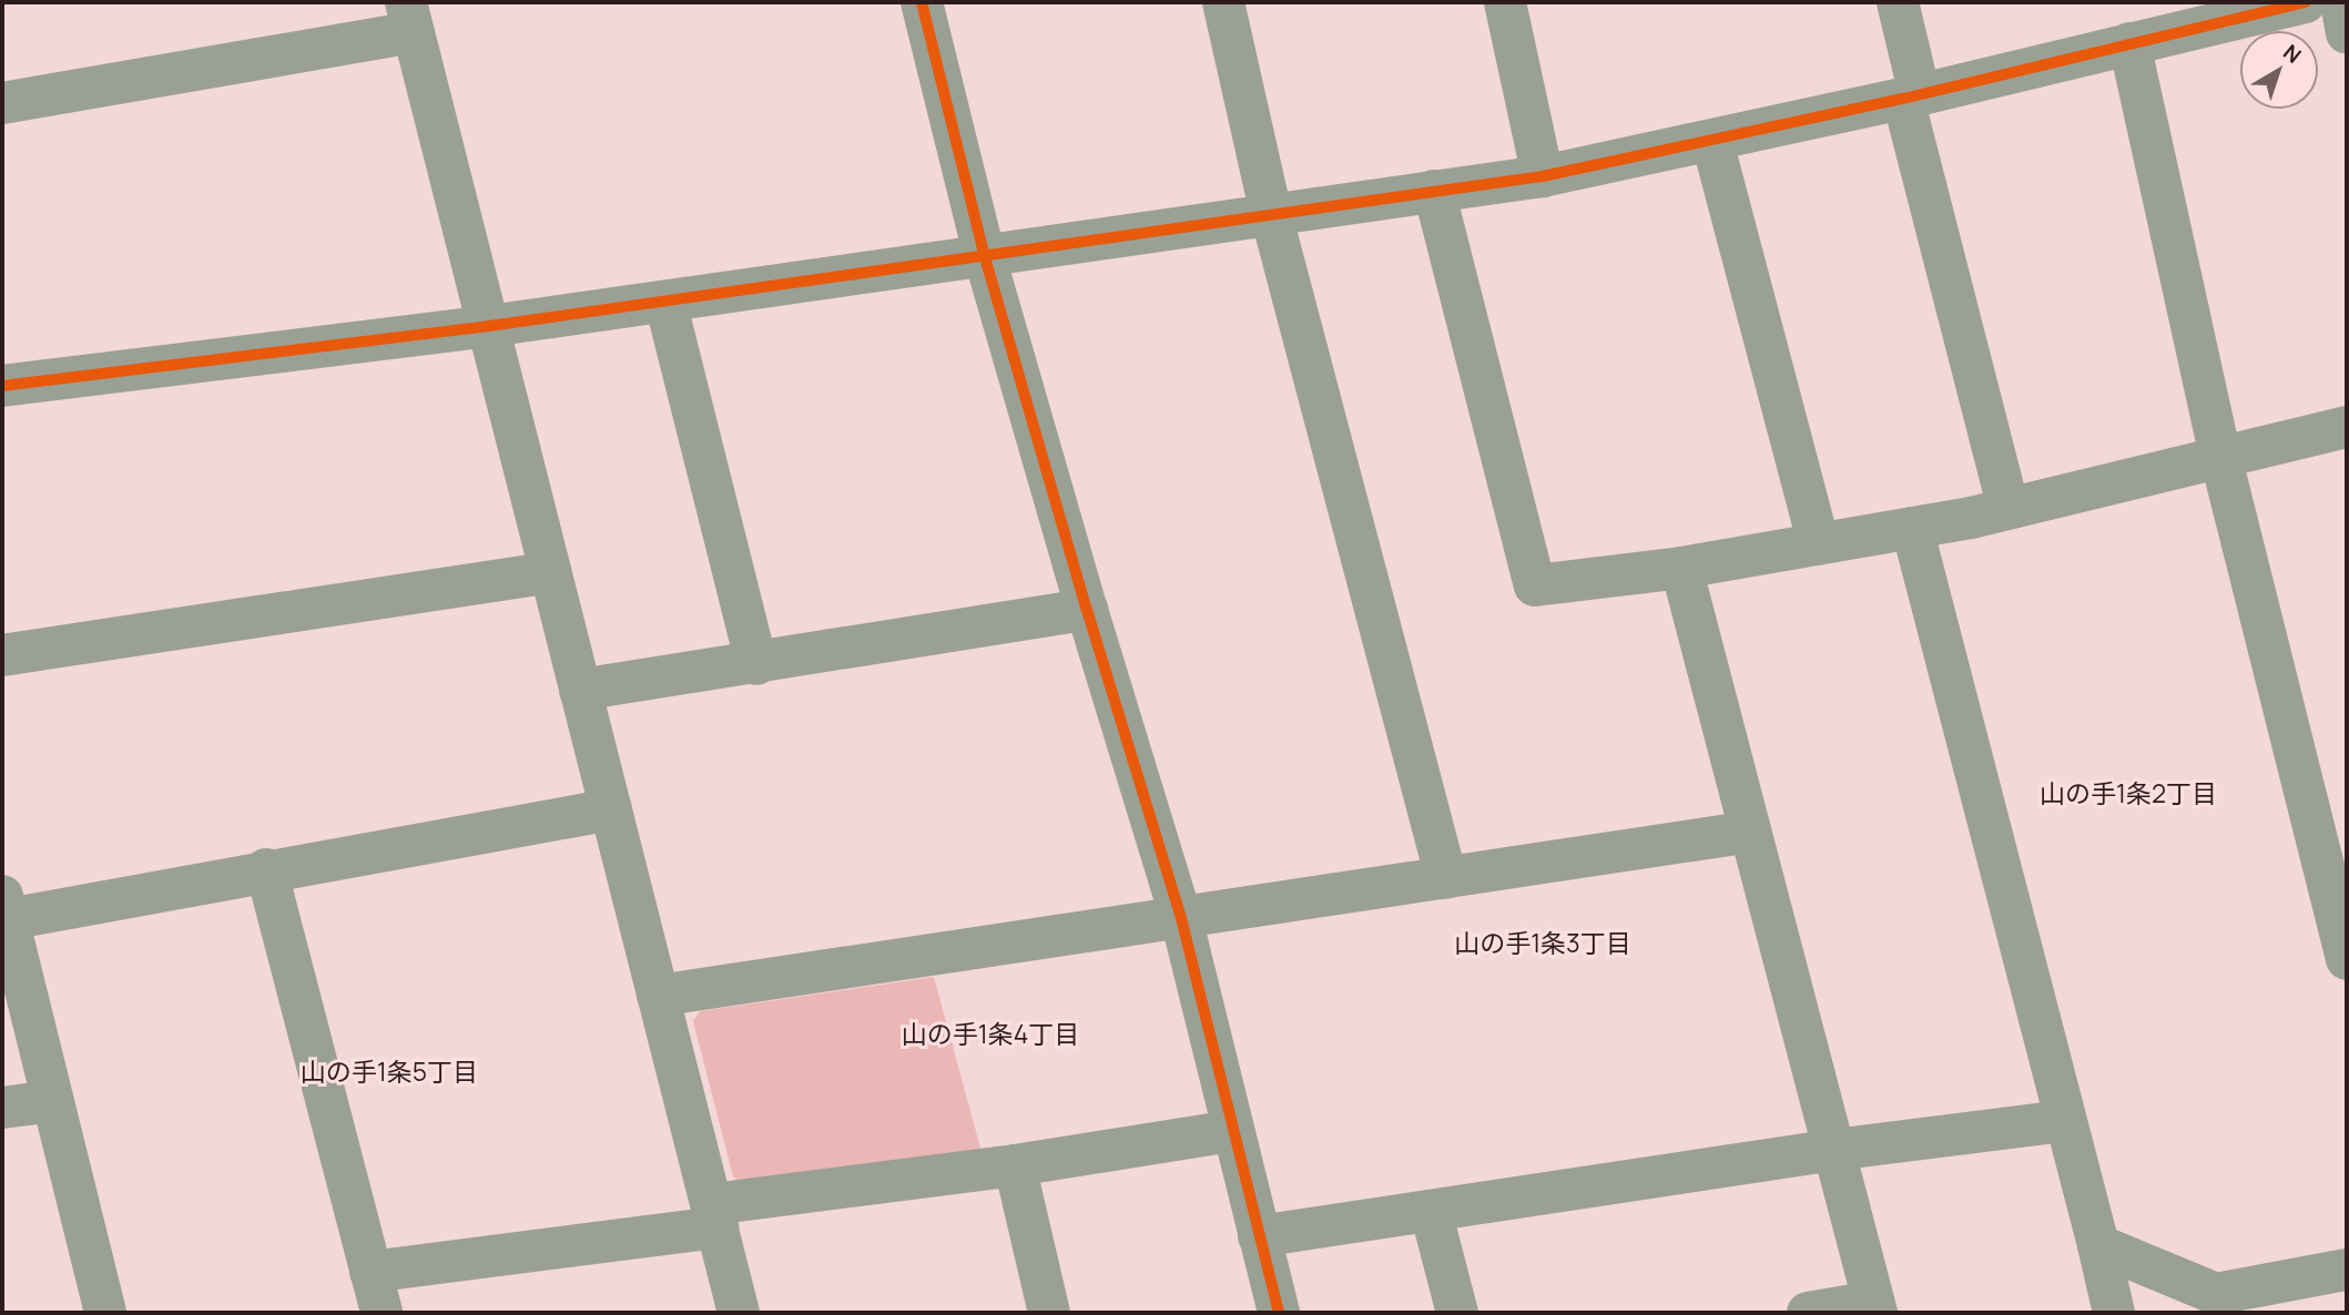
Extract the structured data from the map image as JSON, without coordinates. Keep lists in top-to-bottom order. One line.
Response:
{"districts":["山の手1条2丁目","山の手1条3丁目","山の手1条4丁目","山の手1条5丁目"],"north":"top right"}
